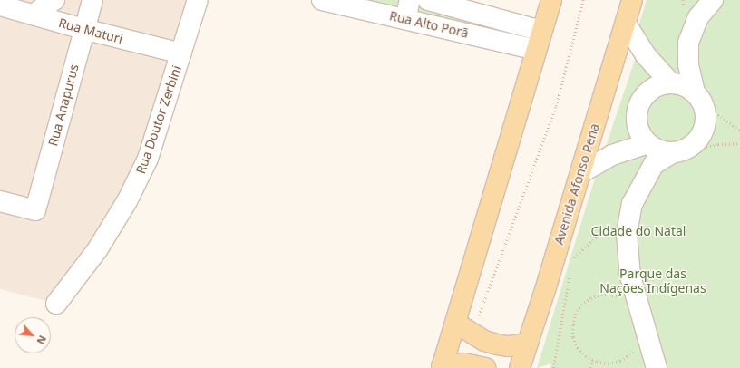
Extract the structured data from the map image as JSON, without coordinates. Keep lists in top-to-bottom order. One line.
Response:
{"streets":{"main road":["Avenida Afonso Pena"],"street":["Rua Alto Porã","Rua Maturi","Rua Anapurus","Rua Doutor Zerbini"]},"crossings":[["Rua Maturi","Rua Anapurus"],["Rua Maturi","Rua Doutor Zerbini"]],"parks":["Cidade do Natal","Parque das Nações Indígenas"],"north":"bottom right"}
